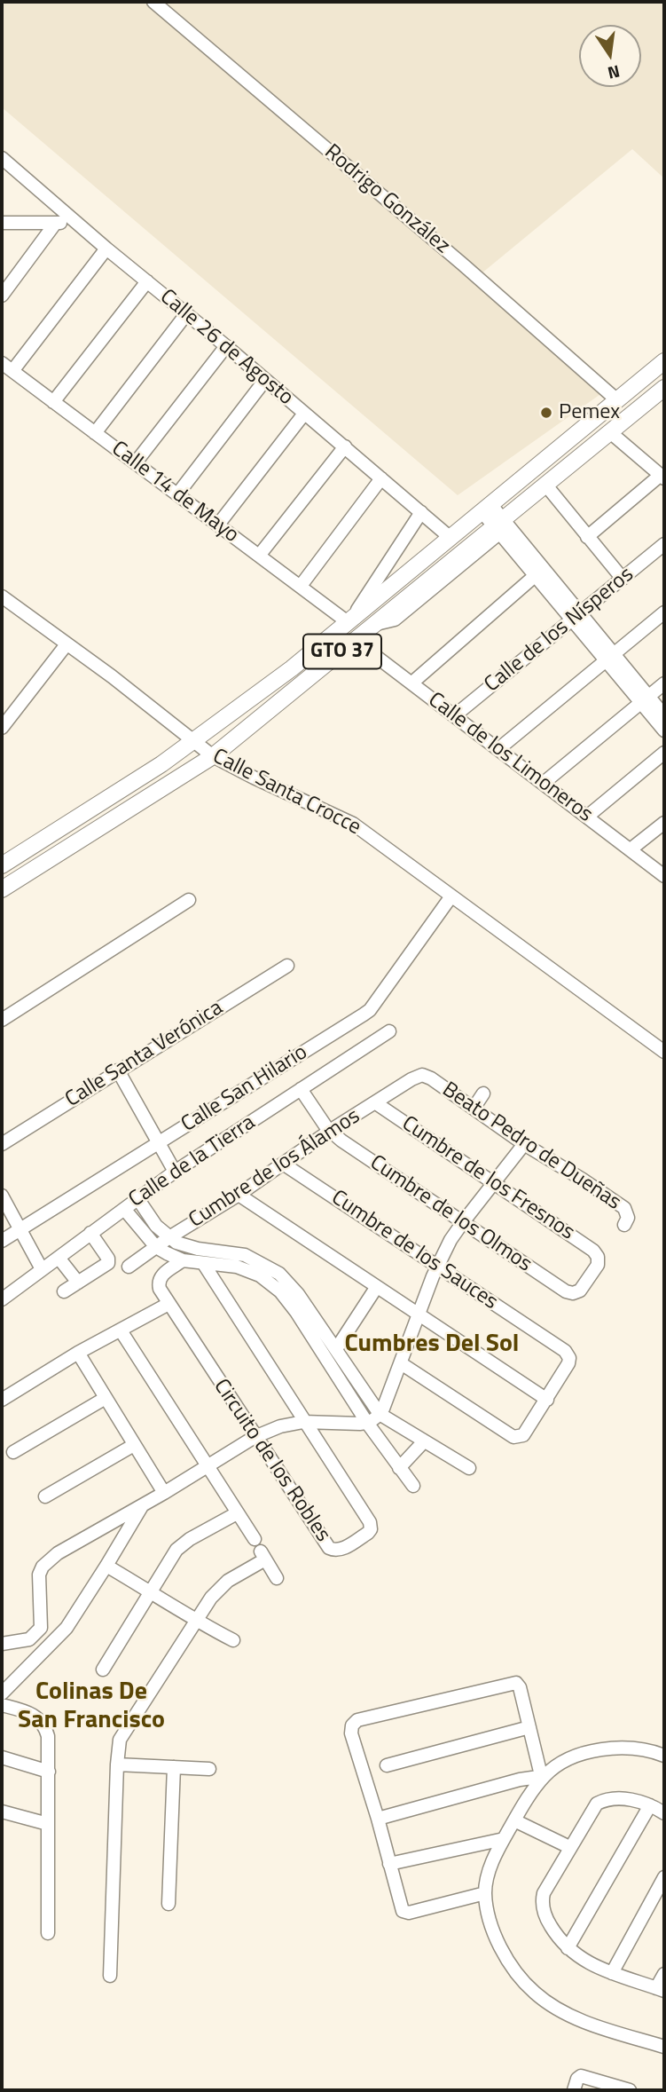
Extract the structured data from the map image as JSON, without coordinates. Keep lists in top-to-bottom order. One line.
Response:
{"streets":{"main road":["GTO 37"],"street":["Rodrigo González","Calle 26 de Agosto","Calle 14 de Mayo","Calle de los Nísperos","Calle de los Limoneros","Calle Santa Crocce","Calle Santa Verónica","Calle San Hilario","Beato Pedro de Dueñas","Calle de la Tierra","Cumbre de los Álamos","Cumbre de los Fresnos","Cumbre de los Olmos","Cumbre de los Sauces","Circuito de los Robles"]},"crossings":[["Rodrigo González","GTO 37"],["Calle 26 de Agosto","GTO 37"],["Calle 14 de Mayo","GTO 37"],["Calle de los Nísperos","Calle de los Limoneros"],["GTO 37","Calle de los Limoneros"],["GTO 37","Calle Santa Crocce"],["Calle Santa Crocce","Calle San Hilario"],["Beato Pedro de Dueñas","Cumbre de los Álamos"],["Calle de la Tierra","Cumbre de los Olmos"],["Cumbre de los Álamos","Cumbre de los Fresnos"],["Cumbre de los Álamos","Cumbre de los Olmos"],["Cumbre de los Álamos","Cumbre de los Sauces"],["Cumbre de los Fresnos","Cumbre de los Olmos"]],"districts":["Cumbres Del Sol","Colinas De San Francisco"],"places":["Pemex"],"north":"bottom"}
